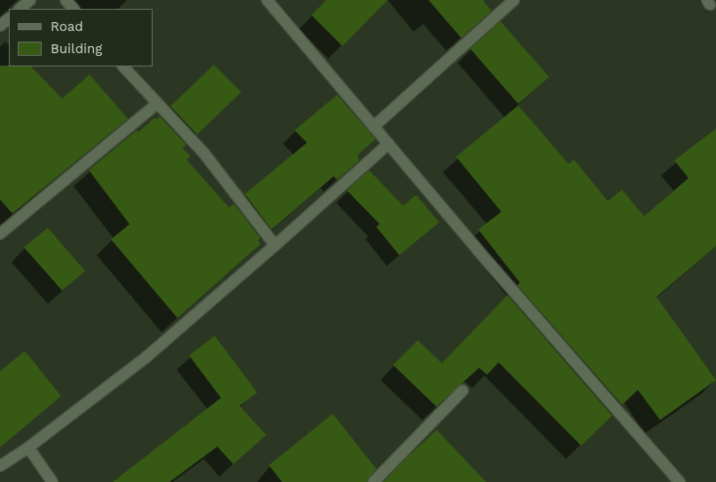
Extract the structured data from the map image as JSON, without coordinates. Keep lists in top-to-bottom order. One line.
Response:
{"legend":["Road","Building"]}
